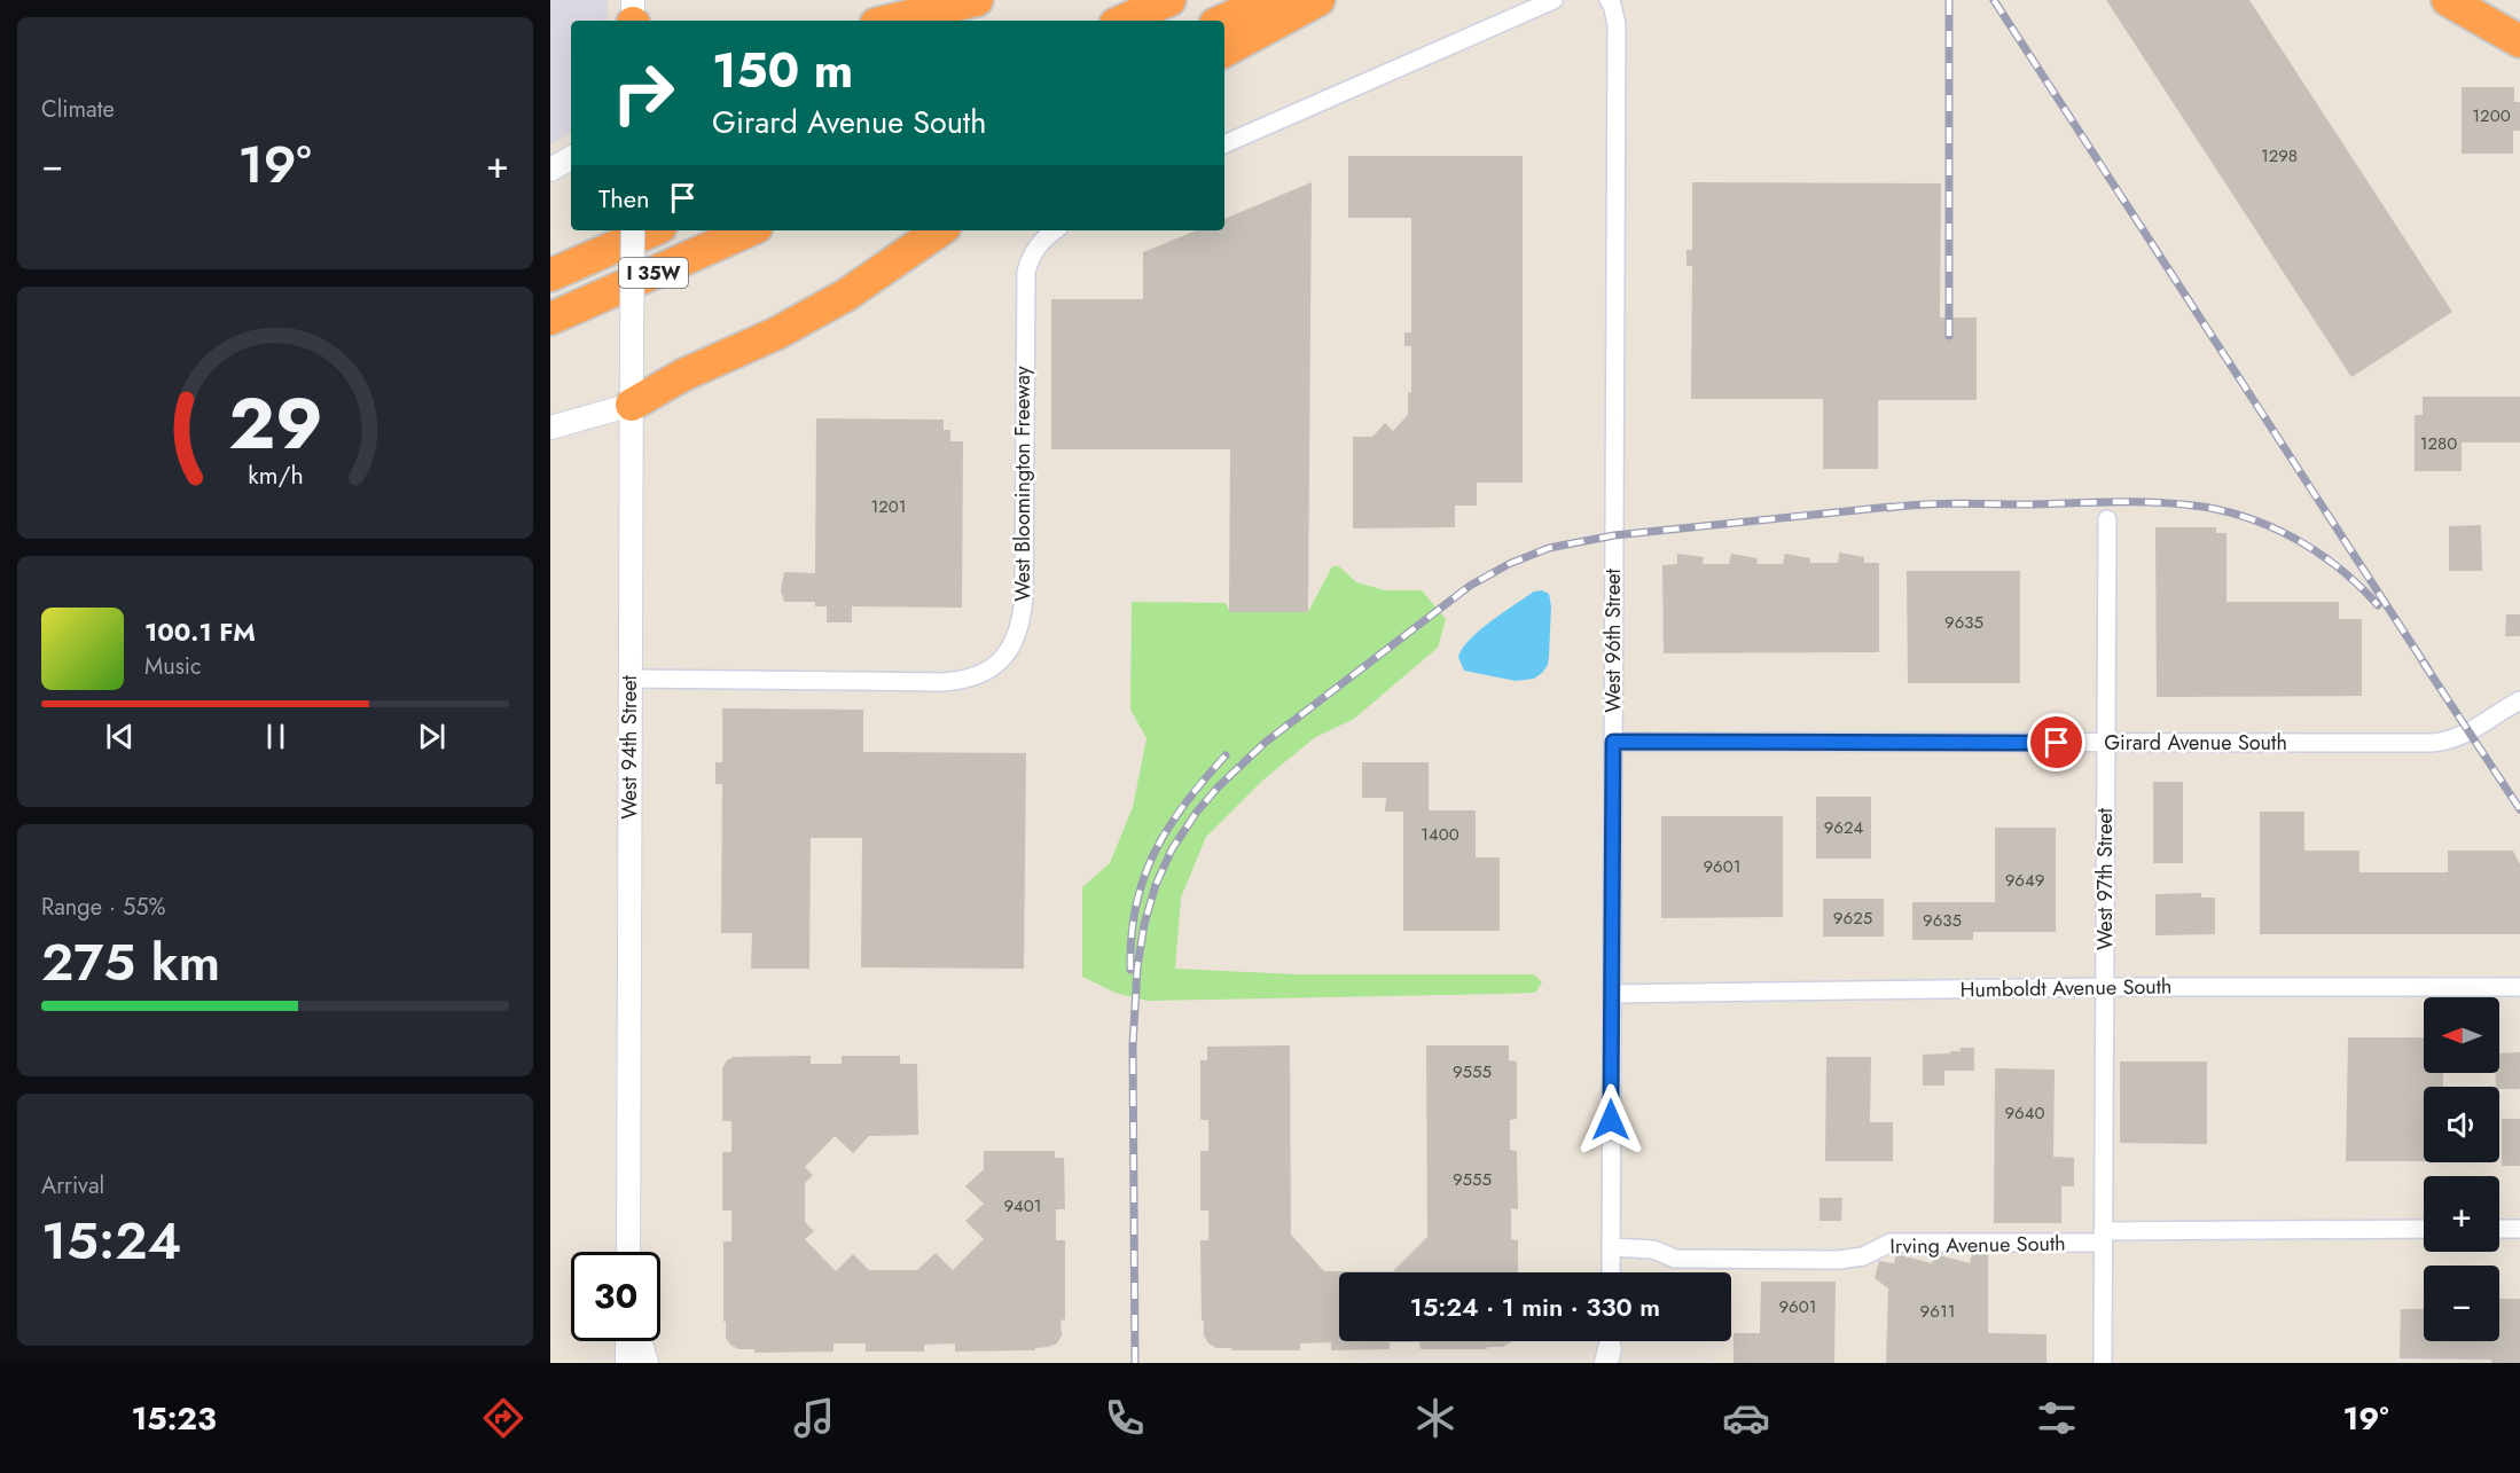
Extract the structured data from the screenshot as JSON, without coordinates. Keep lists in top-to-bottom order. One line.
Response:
{"streets":{"highway":["I 35W"],"street":["West Bloomington Freeway","West 96th Street","Girard Avenue South","West 94th Street","West 97th Street","Humboldt Avenue South","Irving Avenue South"]},"crossings":[["West Bloomington Freeway","West 94th Street"],["West 96th Street","Girard Avenue South"],["West 96th Street","Humboldt Avenue South"],["West 96th Street","Irving Avenue South"],["Girard Avenue South","West 97th Street"],["West 97th Street","Humboldt Avenue South"],["West 97th Street","Irving Avenue South"]],"house_numbers":["1200","1298","1280","1201","9635","9624","1400","9601","9649","9625","9635","9555","9640","9555","9401","9601","9611"],"north":"left","page":{"tile":["Climate",["Range · 55%","275 km"],["Arrival","15:24"]],"turn":["150 m","Girard Avenue South"],"heat":["−","19°","+"],"then":"Then","song":["100.1 FM","Music"],"map_buttons":["+","−"],"limit":"30","trip":"15:24 · 1 min · 330 m","tabs":["15:23","19°"],"gauge":["29","km/h"]}}
